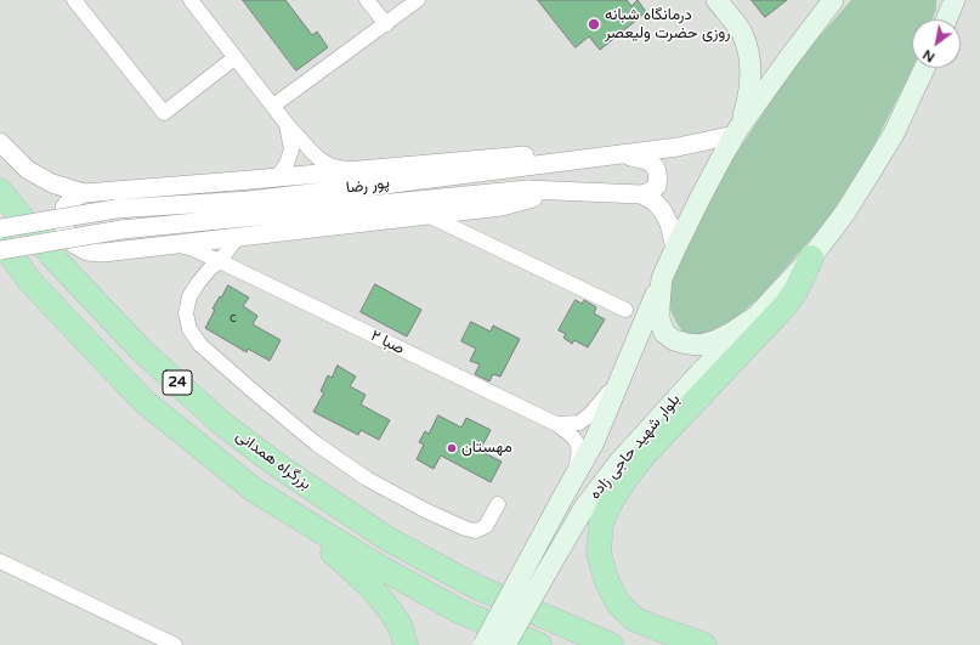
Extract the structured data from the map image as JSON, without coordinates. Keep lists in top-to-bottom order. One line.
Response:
{"streets":{"highway":["24","بزرگراه همدانی"],"main road":["بلوار شهید حاجی زاده"],"street":["پور رضا","صبا ۲"]},"crossings":[["صبا ۲","بلوار شهید حاجی زاده"]],"places":["درمانگاه شبانه روزی حضرت ولیعصر","مهستان"],"house_numbers":["c"],"north":"bottom left"}
